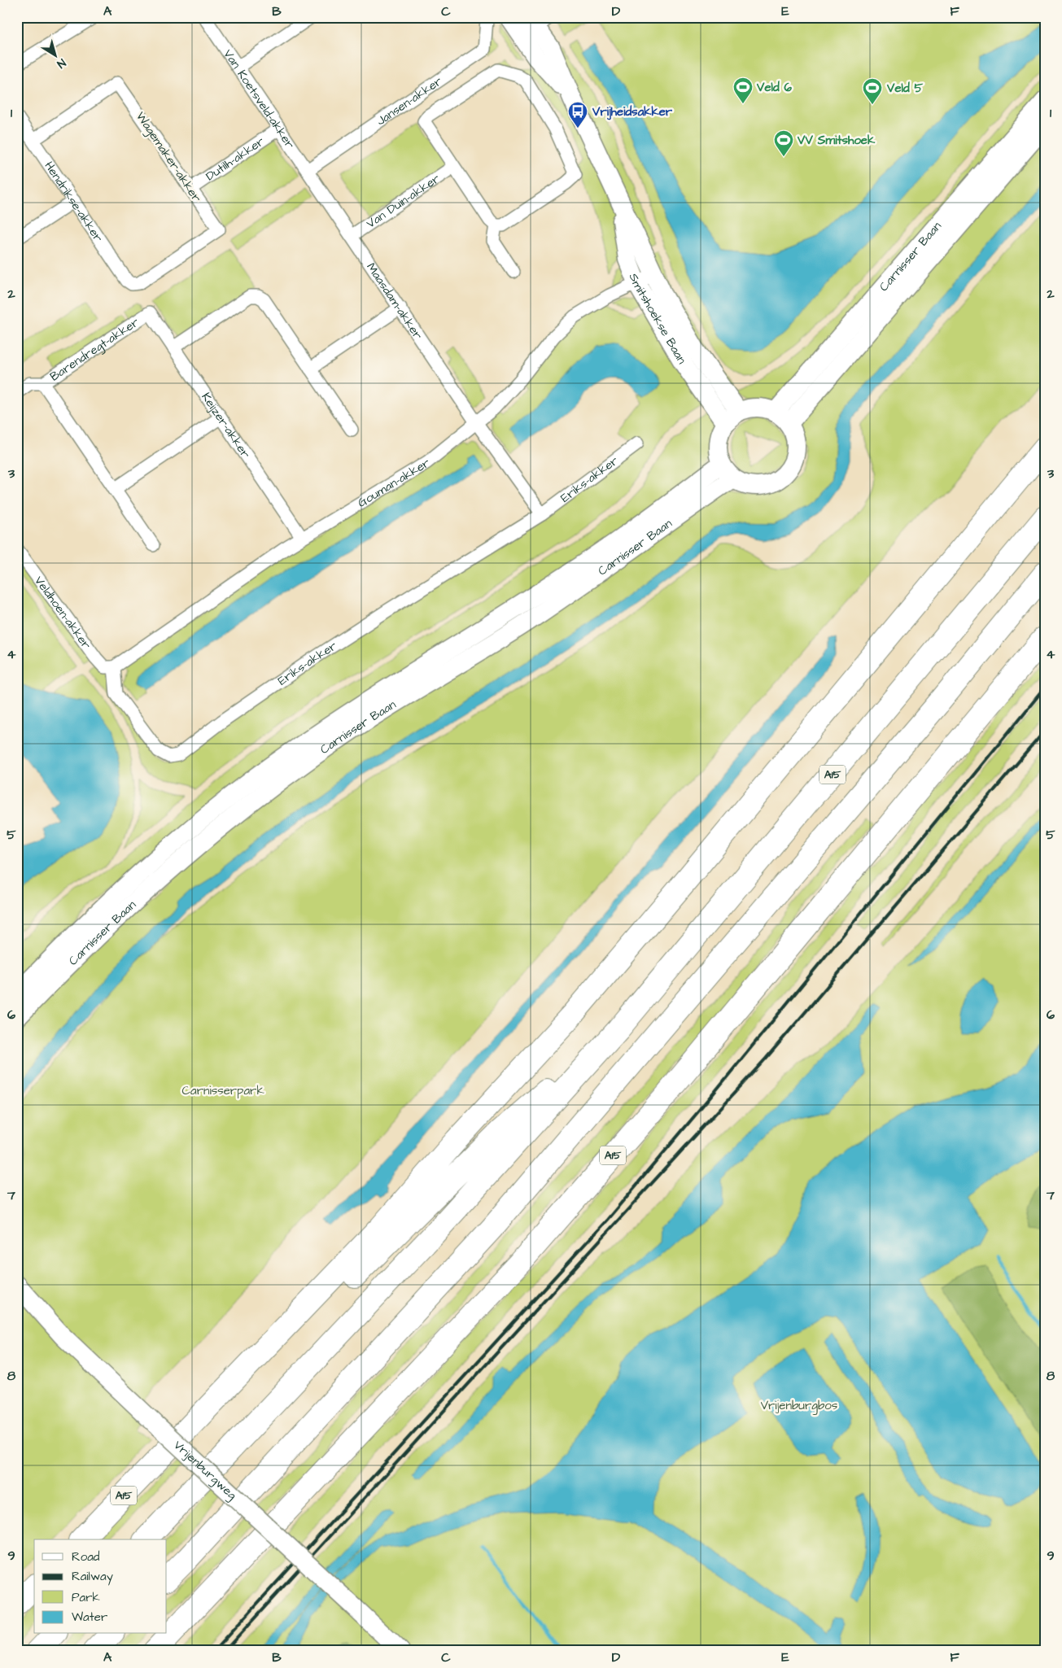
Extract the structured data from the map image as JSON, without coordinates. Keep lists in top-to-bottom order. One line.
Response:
{"streets":{"highway":["A15"],"main road":["Carnisser Baan","Smitshoekse Baan","Vrijenburgweg"],"street":["Van Koetsveld-akker","Jansen-akker","Wagemaker-akker","Dutilh-akker","Hendrikse-akker","Van Duin-akker","Maasdam-akker","Barendregt-akker","Keijzer-akker","Eriks-akker","Gouman-akker","Veldhoen-akker"]},"crossings":[["Van Koetsveld-akker","Jansen-akker"],["Van Koetsveld-akker","Dutilh-akker"],["Van Koetsveld-akker","Maasdam-akker"],["Jansen-akker","Maasdam-akker"],["Wagemaker-akker","Dutilh-akker"],["Wagemaker-akker","Hendrikse-akker"],["Van Duin-akker","Maasdam-akker"],["Carnisser Baan","Smitshoekse Baan"],["Maasdam-akker","Gouman-akker"],["Smitshoekse Baan","Gouman-akker"],["Barendregt-akker","Keijzer-akker"],["Keijzer-akker","Gouman-akker"],["Eriks-akker","Gouman-akker"],["Eriks-akker","Veldhoen-akker"],["Gouman-akker","Veldhoen-akker"]],"parks":["Carnisserpark","Vrijenburgbos"],"places":{"sports":["Veld 6","Veld 5","VV Smitshoek"],"bus stop":["Vrijheidsakker"]},"legend":["Road","Railway","Park","Water"],"north":"bottom right","grid":{"columns":["A","B","C","D","E","F"],"rows":["1","2","3","4","5","6","7","8","9"]}}
